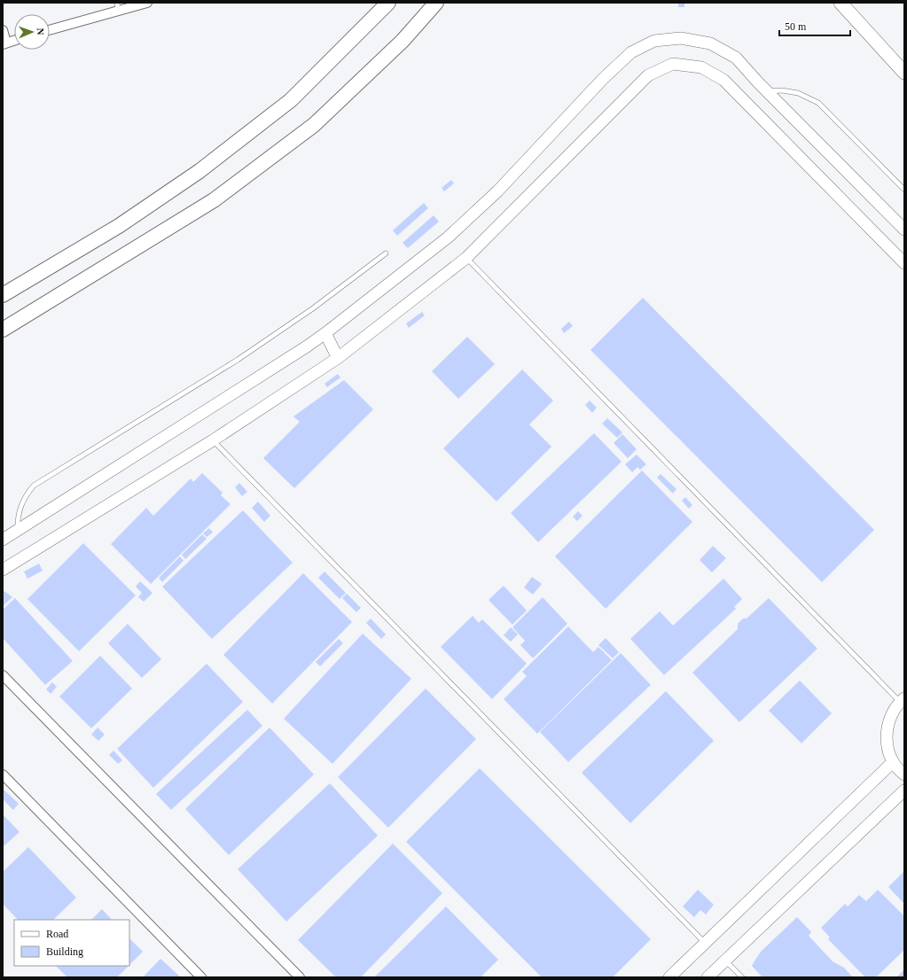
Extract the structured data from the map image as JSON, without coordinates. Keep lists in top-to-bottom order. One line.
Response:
{"legend":["Road","Building"],"scale_bar":"50 m","north":"right"}
